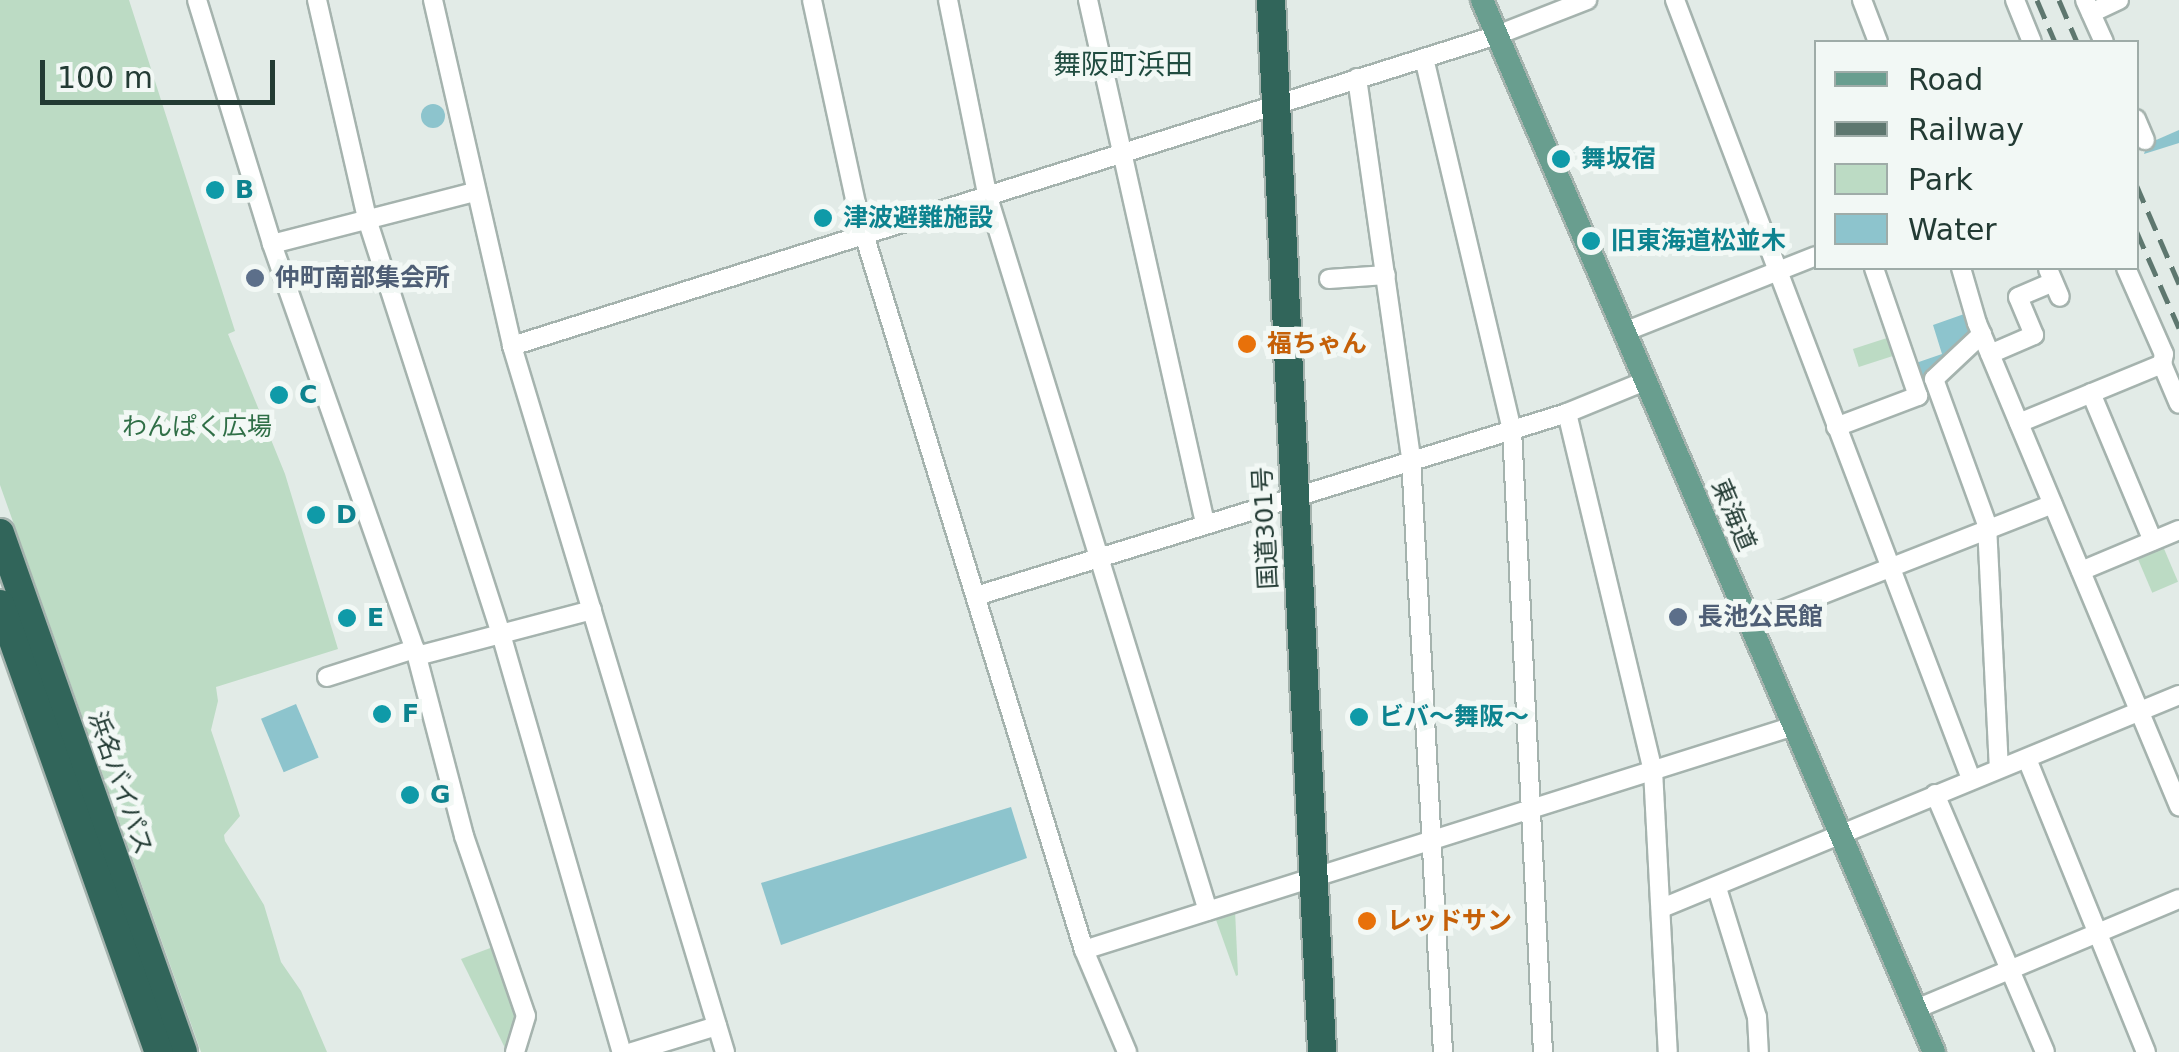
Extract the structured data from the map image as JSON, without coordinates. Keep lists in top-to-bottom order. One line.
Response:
{"streets":{"highway":["国道301号","浜名バイパス"],"main road":["東海道"]},"districts":["舞阪町浜田"],"parks":["わんぱく広場"],"places":["舞坂宿","B","津波避難施設","旧東海道松並木","仲町南部集会所","福ちゃん","C","D","長池公民館","E","F","ビバ～舞阪～","G","レッドサン"],"legend":["Road","Railway","Park","Water"],"scale_bar":"100 m"}
